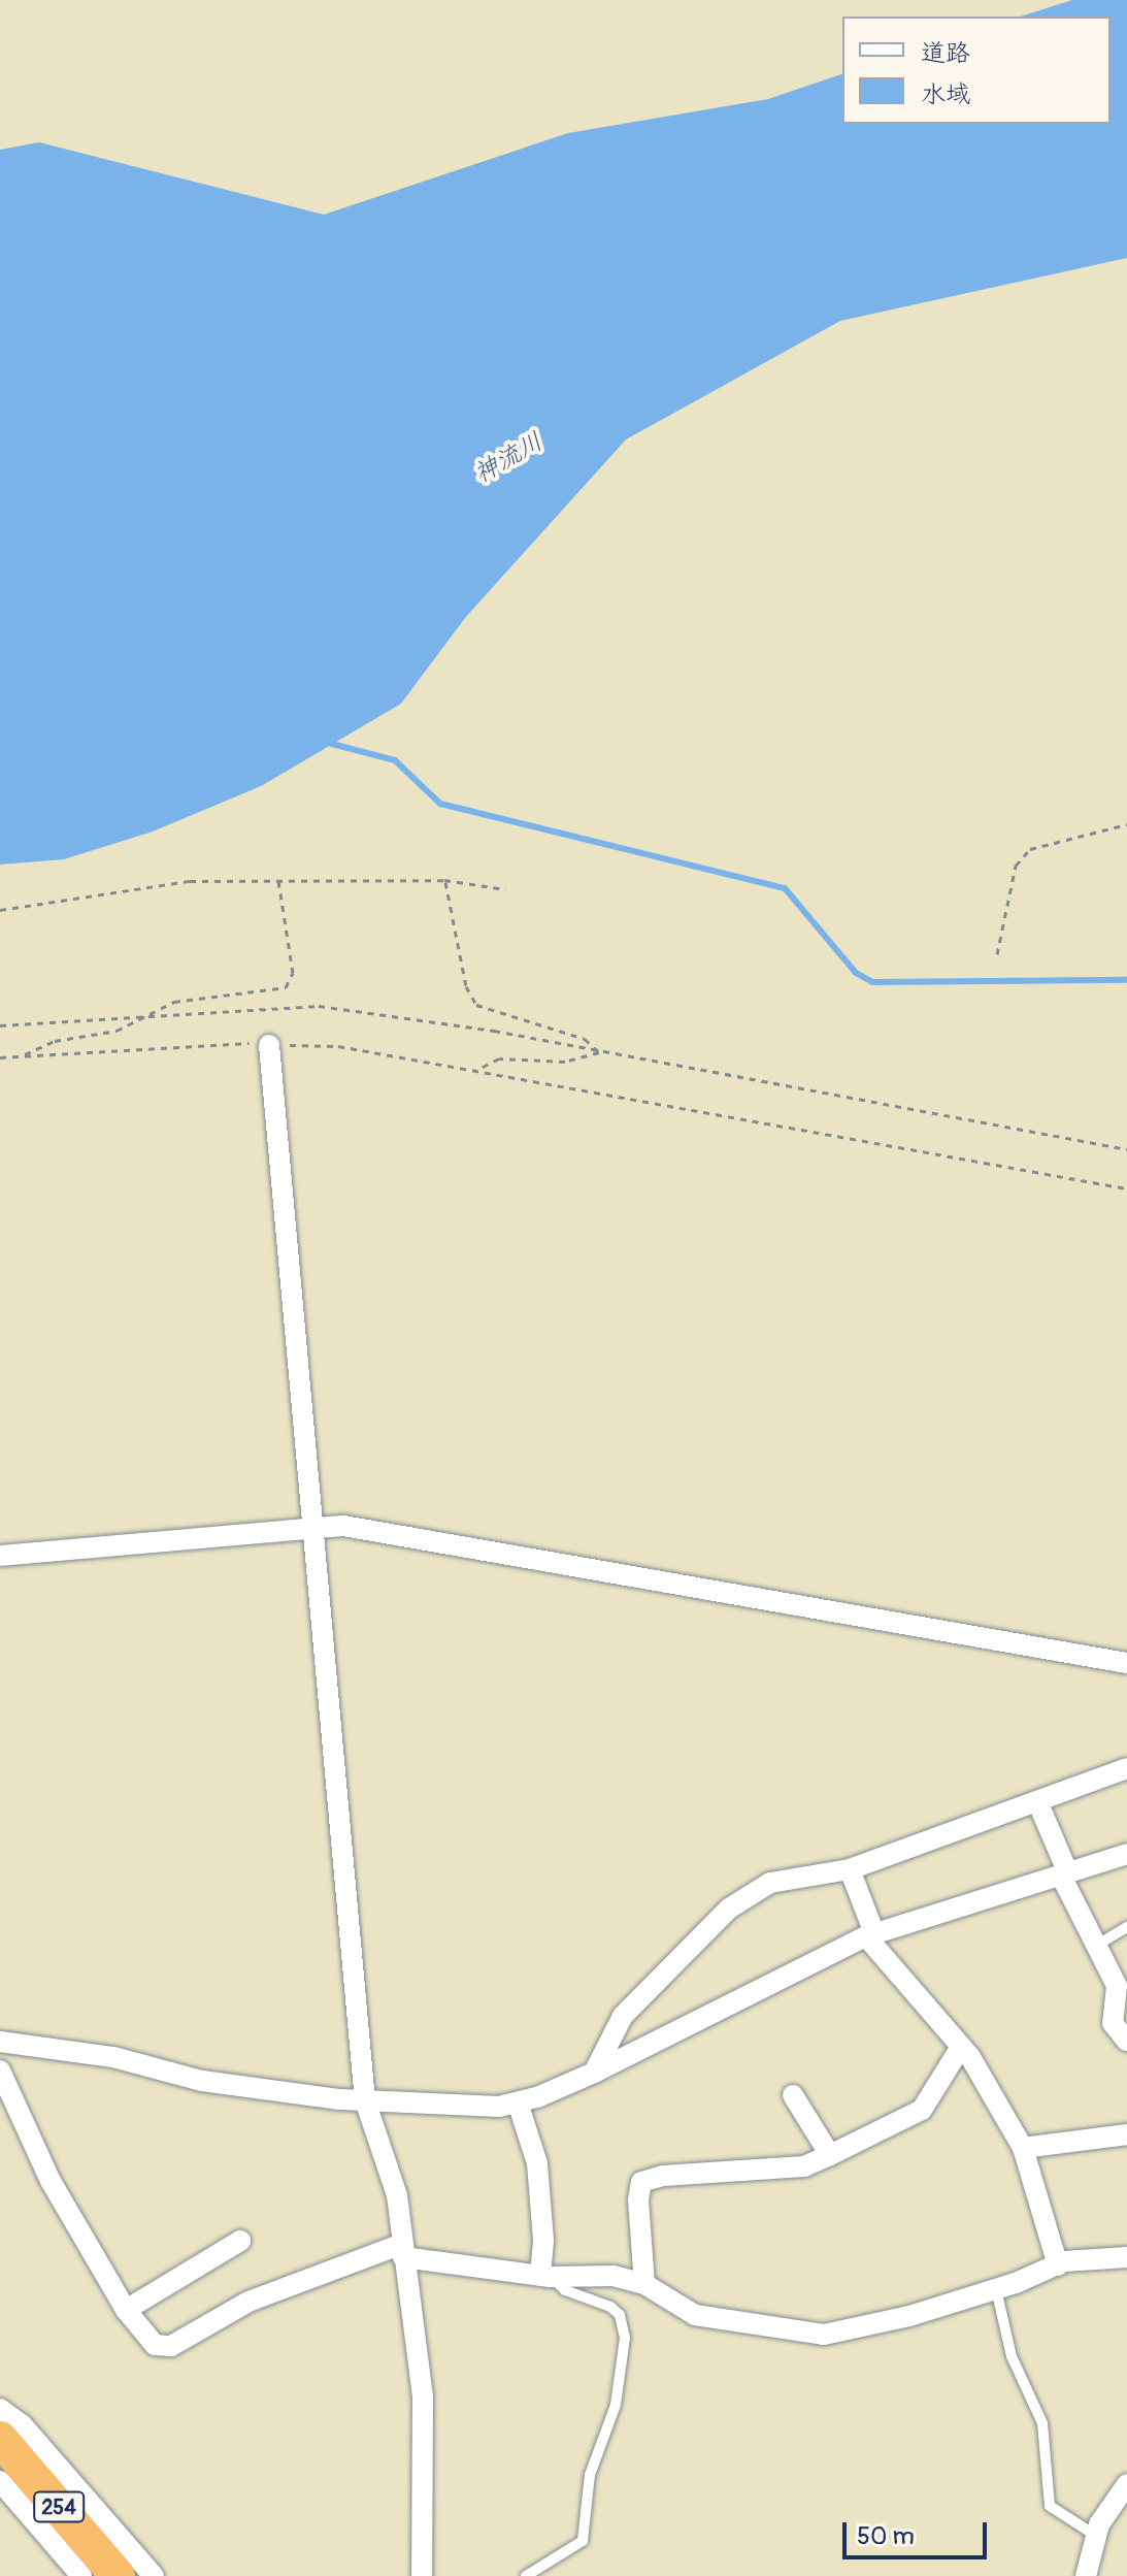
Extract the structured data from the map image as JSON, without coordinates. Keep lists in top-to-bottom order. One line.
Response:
{"streets":{"highway":["254"]},"water":["神流川"],"legend":["道路","水域"],"scale_bar":"50 m"}
